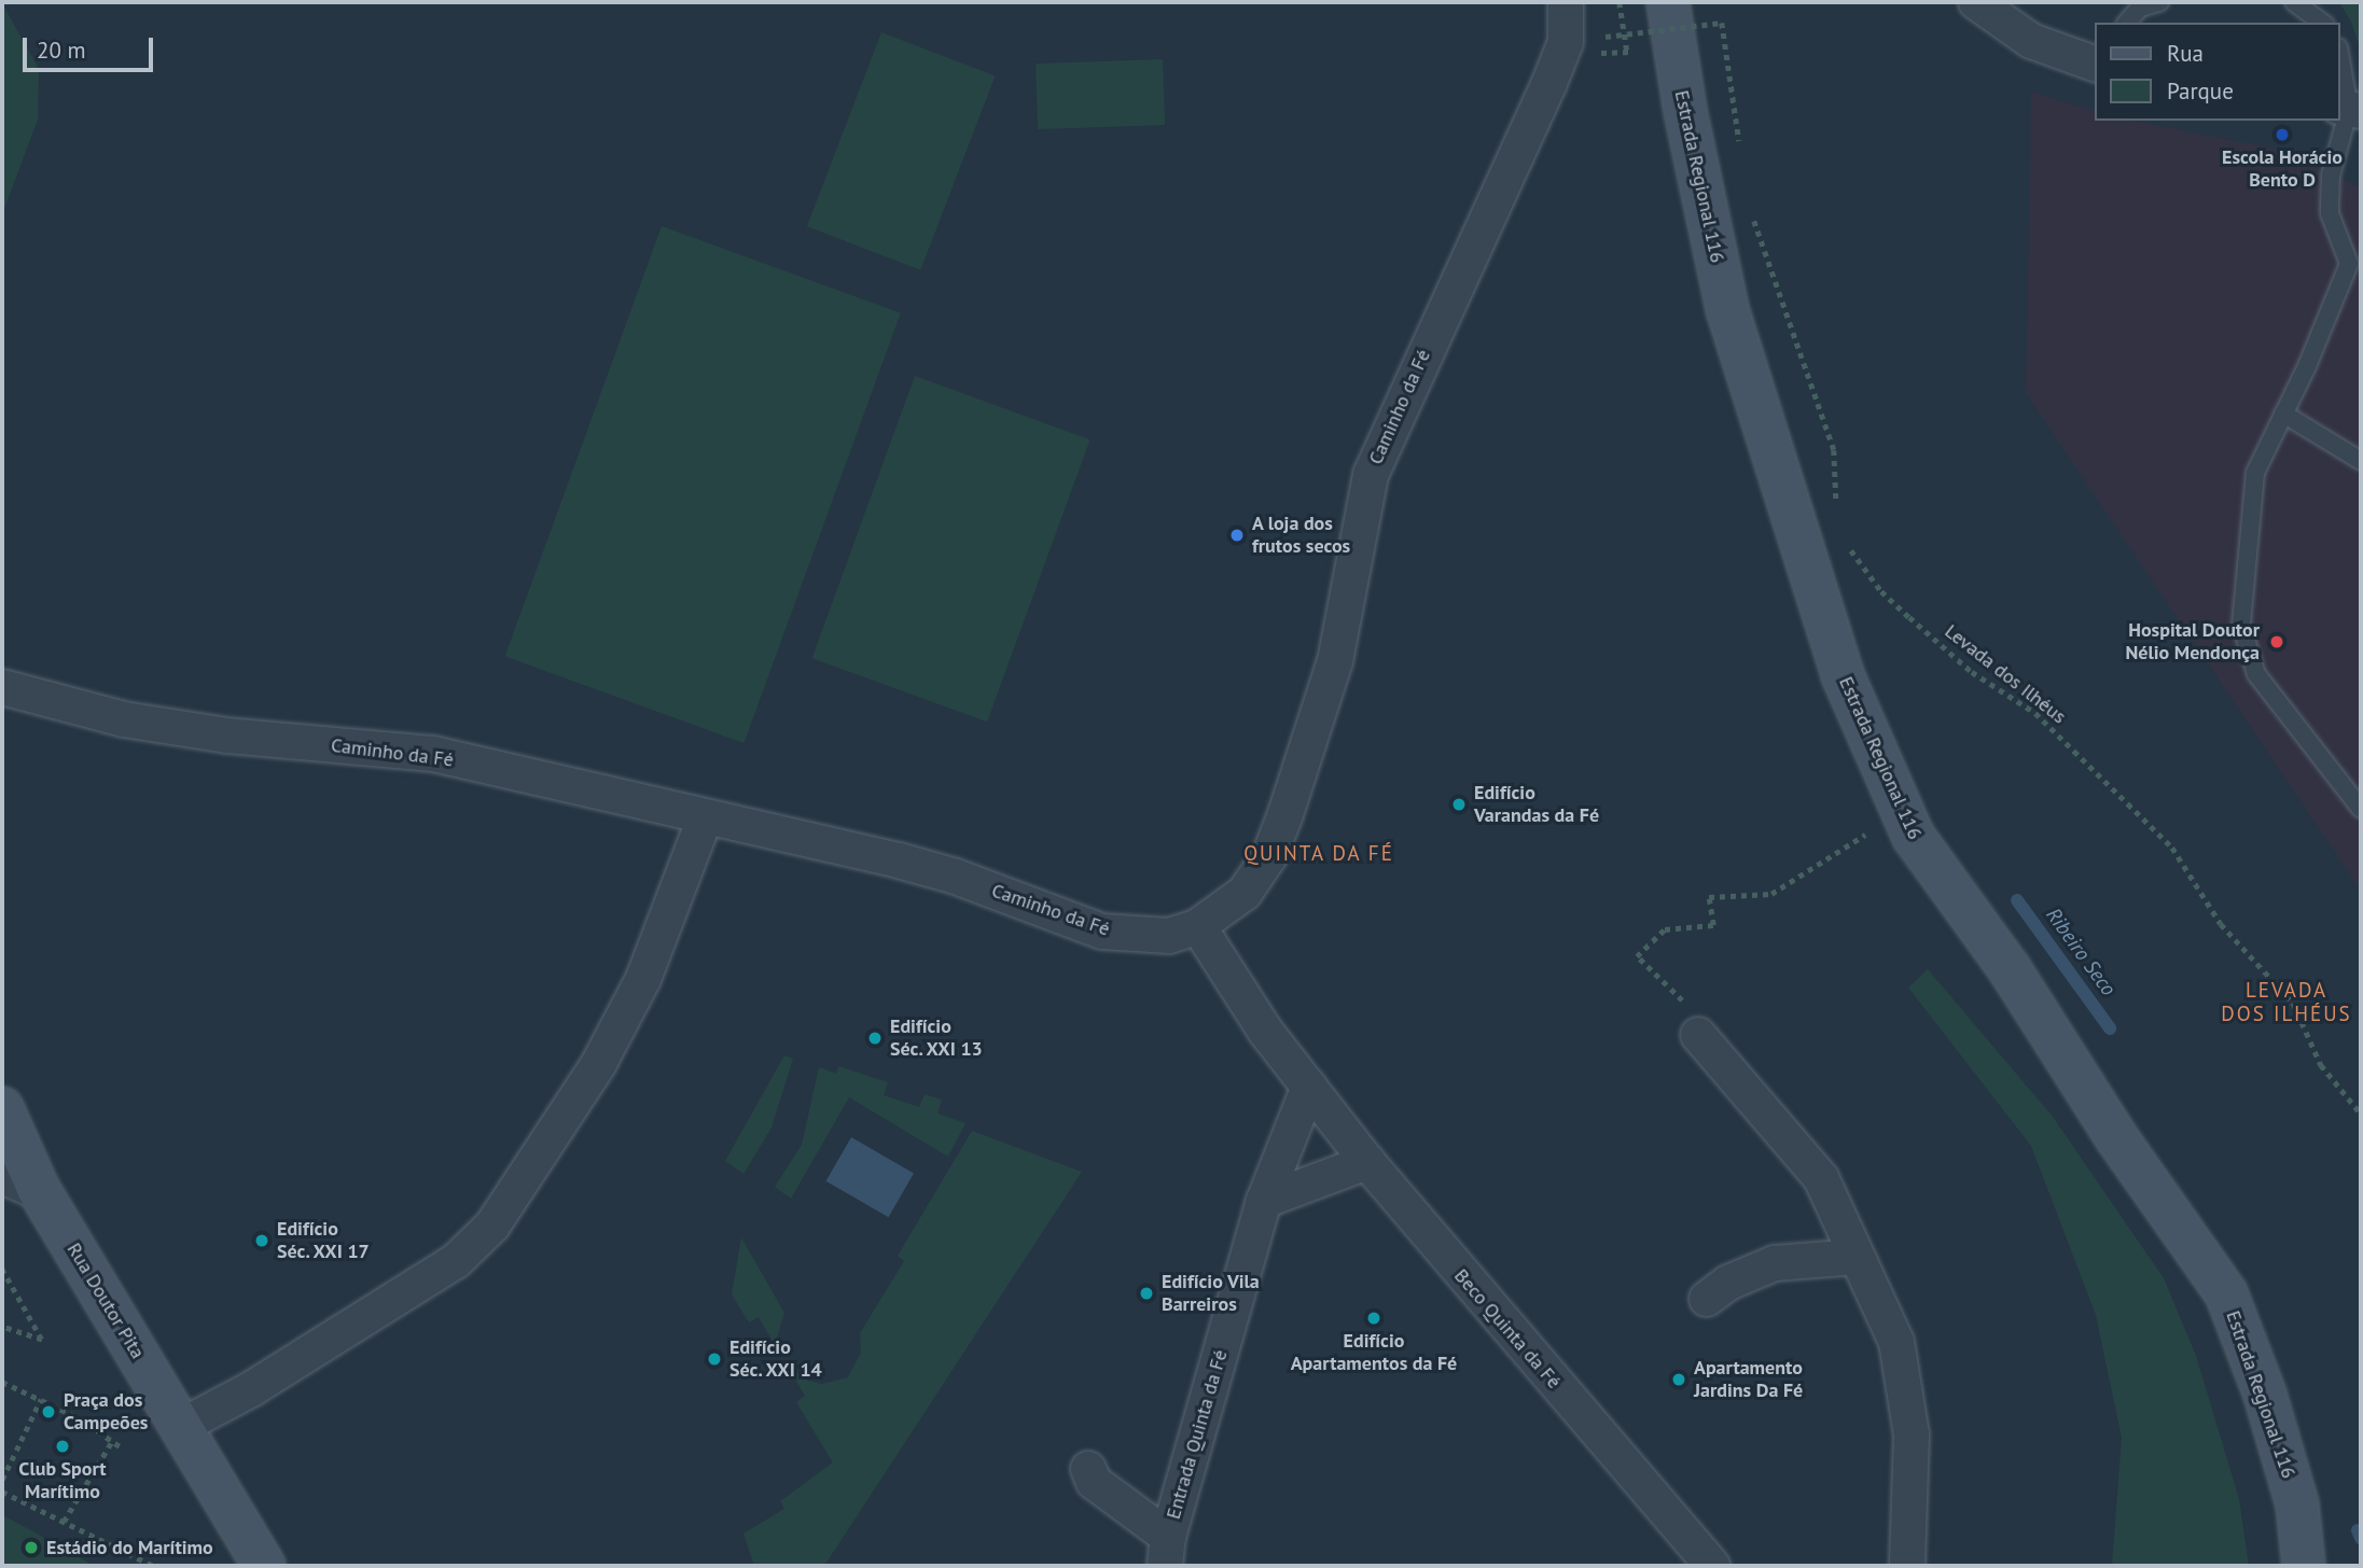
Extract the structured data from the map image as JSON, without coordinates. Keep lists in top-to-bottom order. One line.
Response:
{"streets":{"main road":["Estrada Regional 116","Rua Doutor Pita"],"street":["Caminho da Fé","Beco Quinta da Fé","Entrada Quinta da Fé"],"path":["Levada dos Ilhéus"]},"crossings":[["Caminho da Fé","Beco Quinta da Fé"],["Beco Quinta da Fé","Entrada Quinta da Fé"]],"districts":["QUINTA DA FÉ","LEVADA DOS ILHÉUS"],"water":["Ribeiro Seco"],"places":["Escola Horácio Bento D","A loja dos frutos secos","Hospital Doutor Nélio Mendonça","Edifício Varandas da Fé","Edifício Séc. XXI 13","Edifício Séc. XXI 17","Edifício Vila Barreiros","Edifício Apartamentos da Fé","Edifício Séc. XXI 14","Apartamento Jardins Da Fé","Praça dos Campeões","Club Sport Marítimo","Estádio do Marítimo"],"legend":["Rua","Parque"],"scale_bar":"20 m"}
